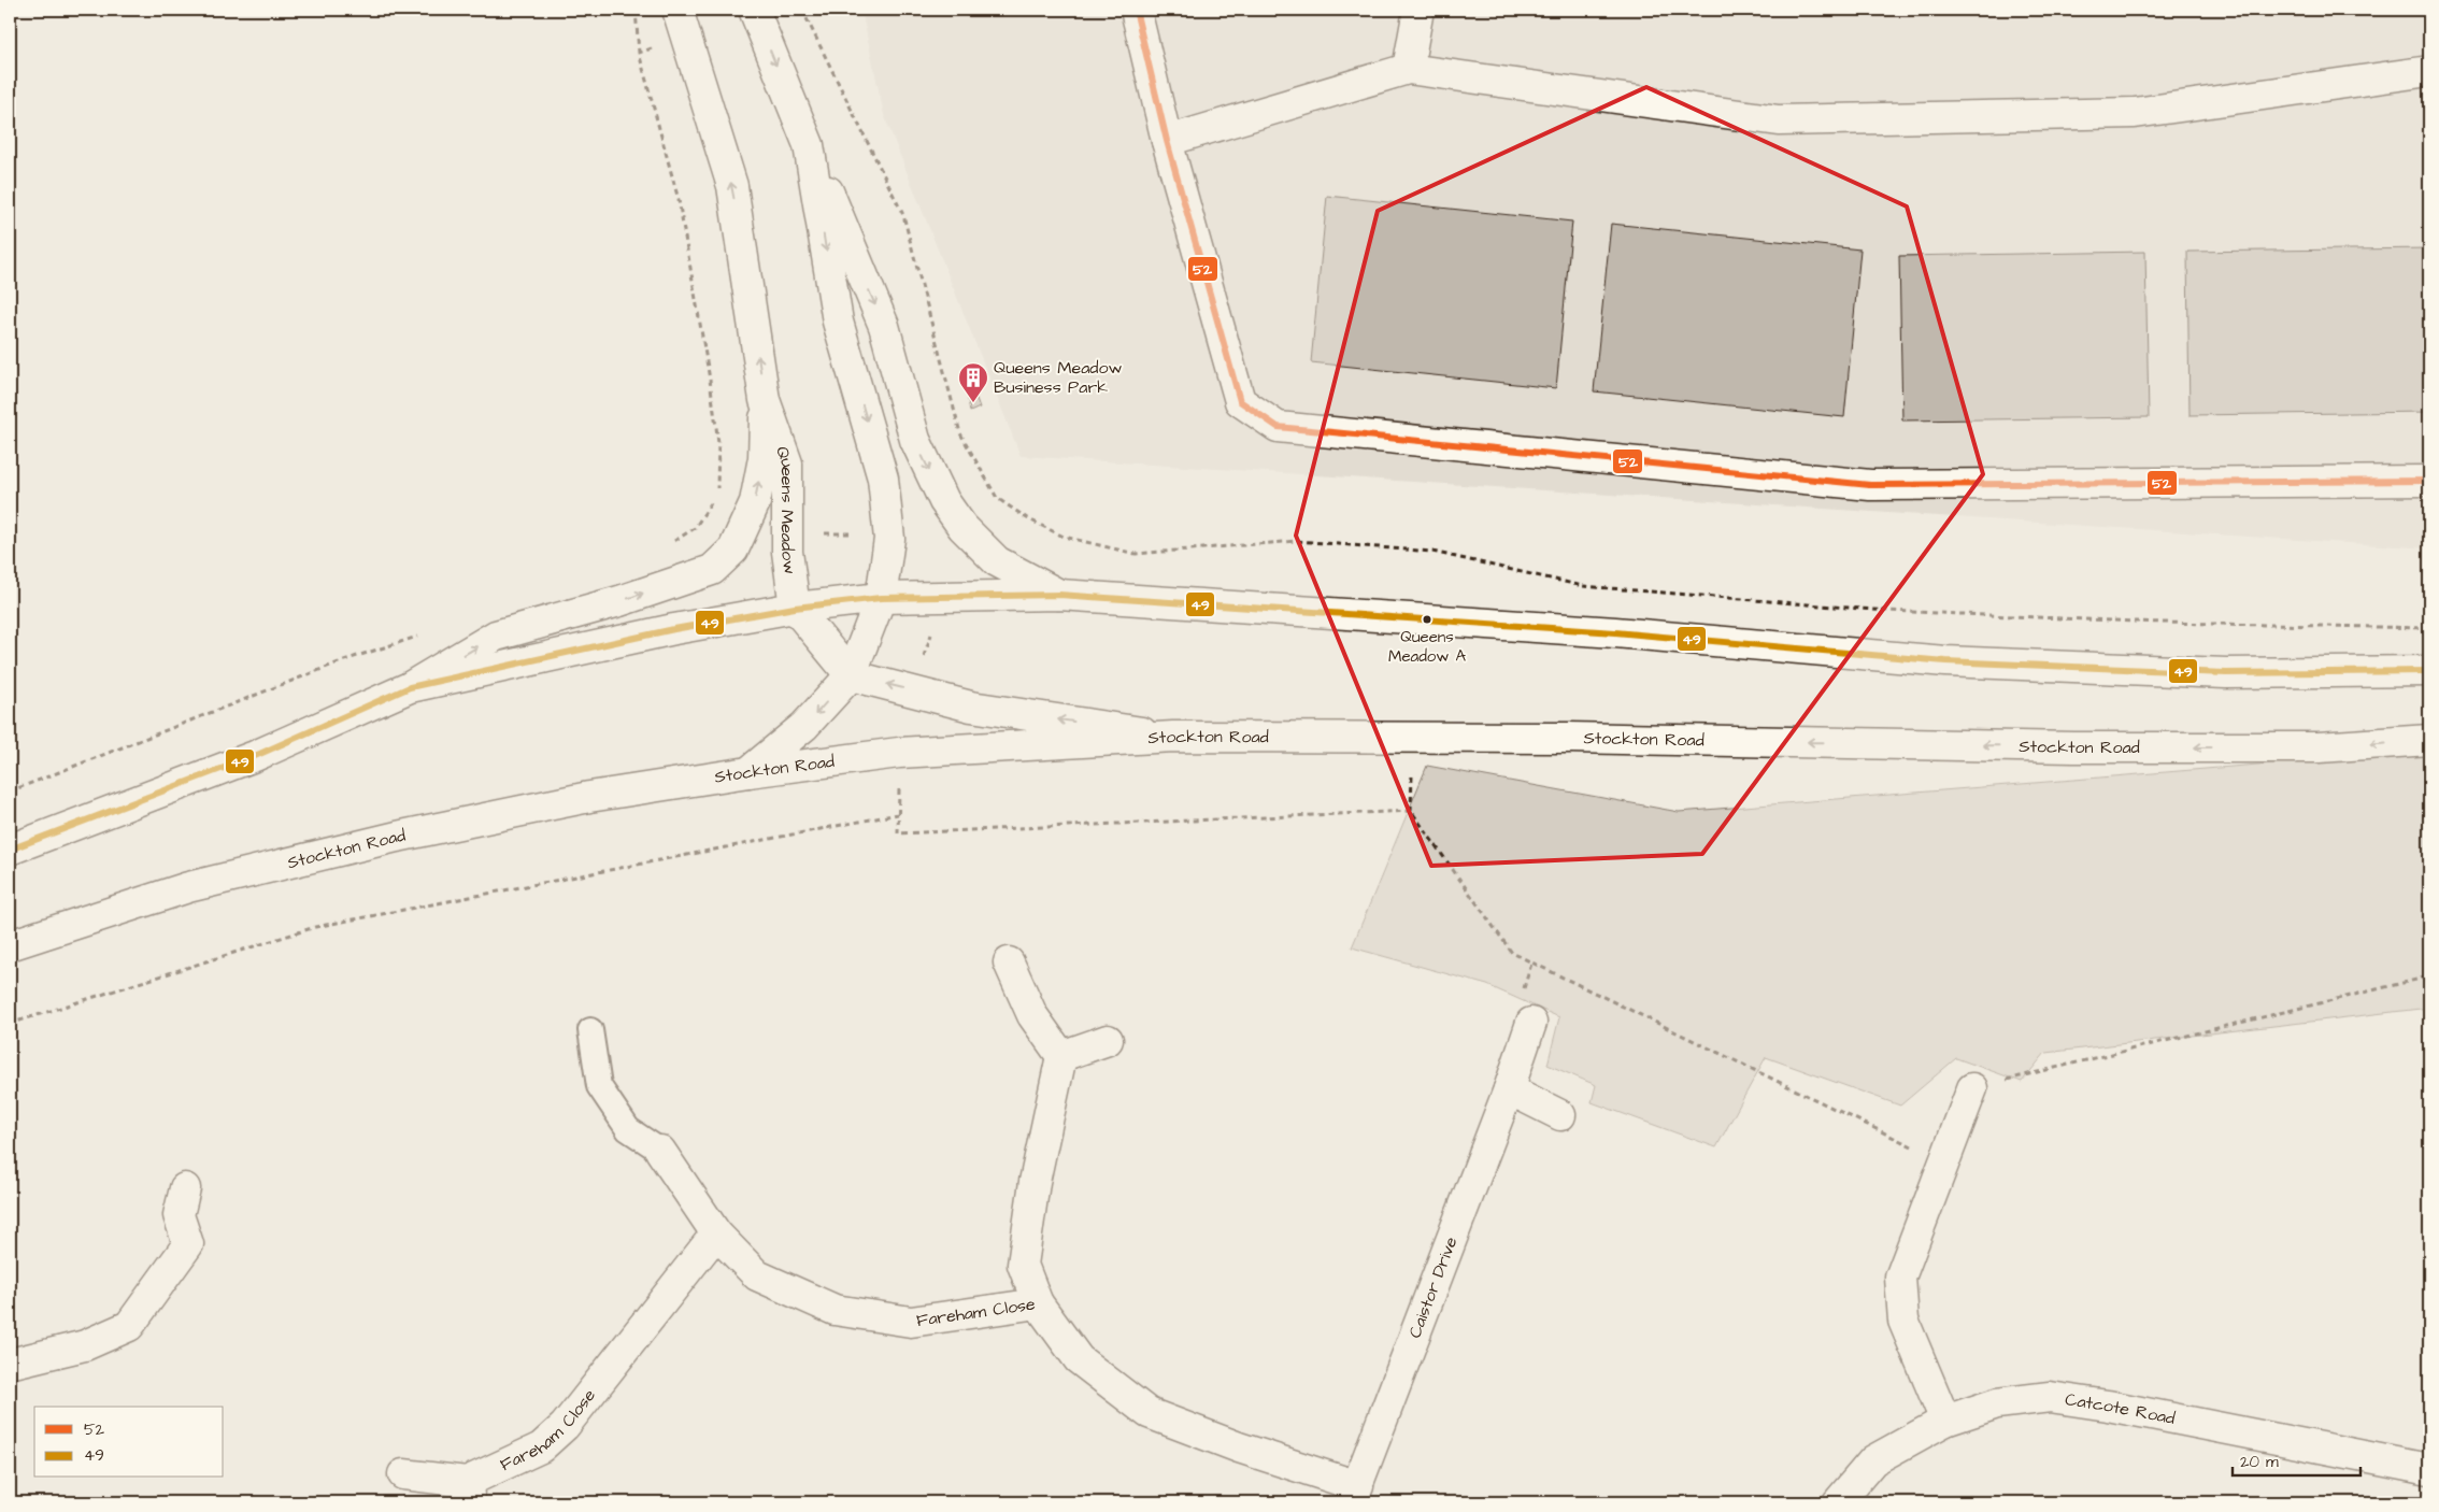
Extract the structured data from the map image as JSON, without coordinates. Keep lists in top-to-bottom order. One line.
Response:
{"streets":{"main road":["Queens Meadow","Stockton Road","Caistor Drive","Fareham Close","Catcote Road"]},"crossings":[["Caistor Drive","Fareham Close"]],"places":{"building":["Queens Meadow Business Park"],"other":["Queens Meadow A"]},"lines":["transit line 52","transit line 49"],"legend":["52","49"],"scale_bar":"20 m"}
